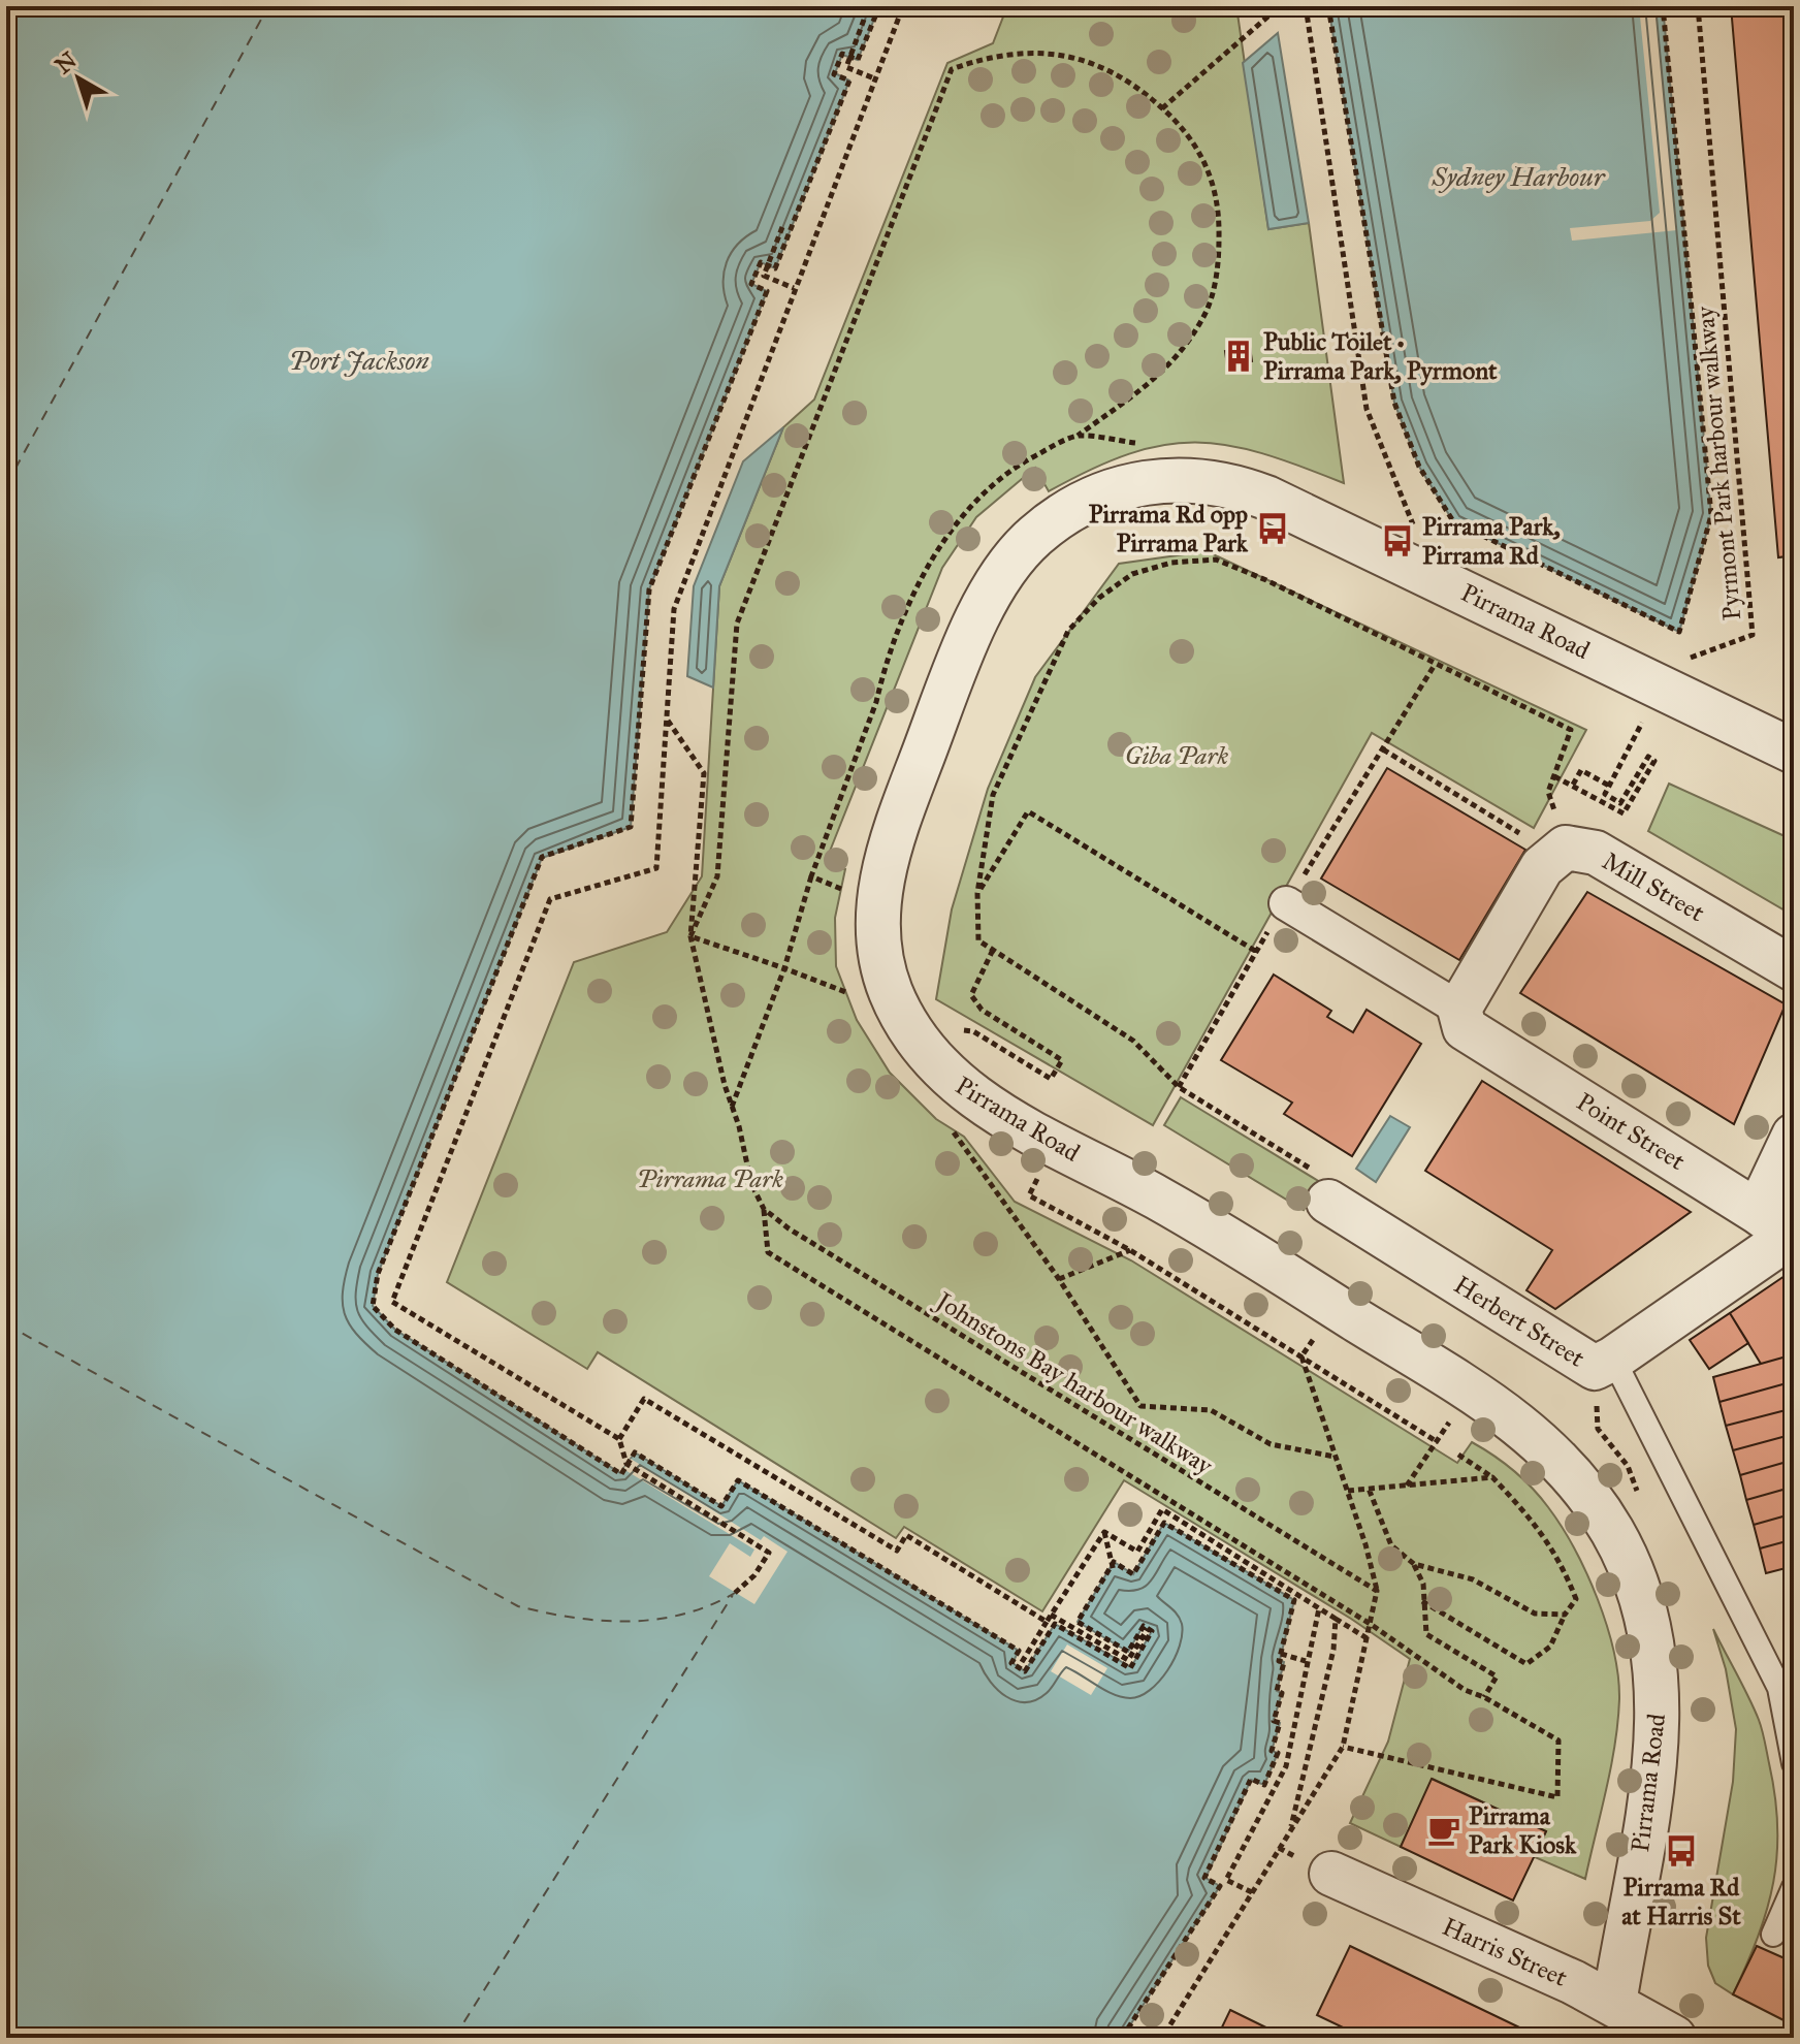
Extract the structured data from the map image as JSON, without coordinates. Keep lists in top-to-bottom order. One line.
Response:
{"streets":{"street":["Pirrama Road","Mill Street","Point Street","Herbert Street","Harris Street"],"path":["Pyrmont Park harbour walkway","Johnstons Bay harbour walkway"]},"crossings":[["Pirrama Road","Harris Street"],["Point Street","Herbert Street"]],"water":["Sydney Harbour","Port Jackson"],"parks":["Giba Park","Pirrama Park"],"places":{"building":["Public Toilet • Pirrama Park, Pyrmont"],"bus stop":["Pirrama Rd opp Pirrama Park","Pirrama Park, Pirrama Rd","Pirrama Rd at Harris St"],"cafe":["Pirrama Park Kiosk"]},"north":"top left"}
